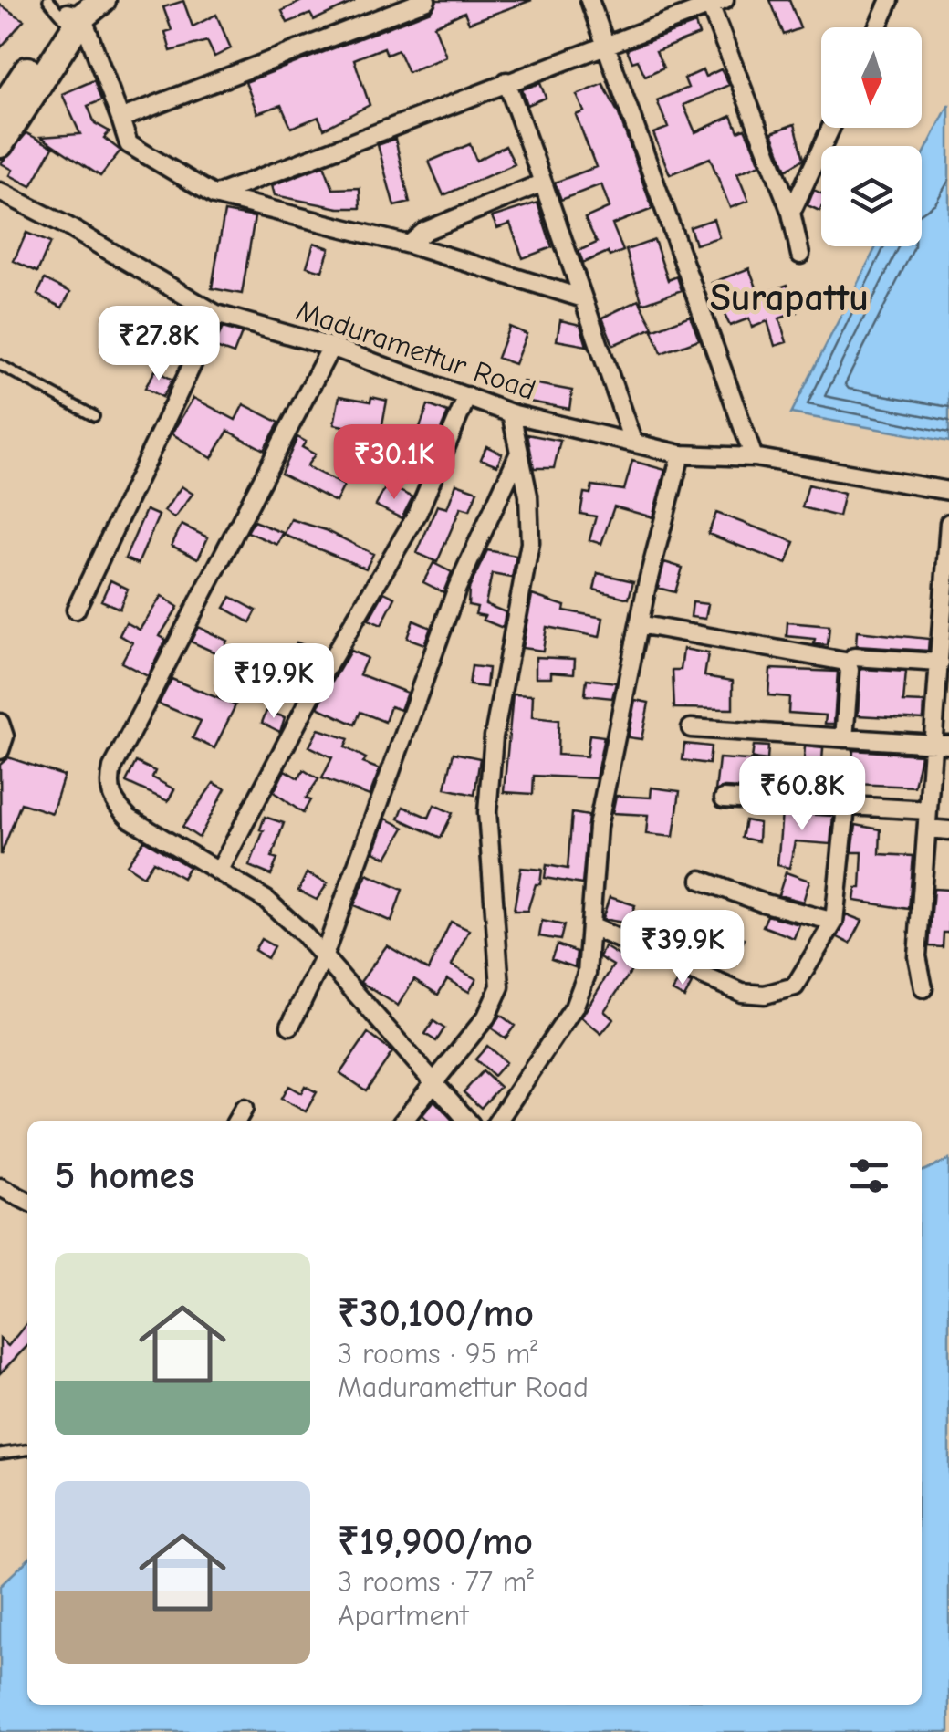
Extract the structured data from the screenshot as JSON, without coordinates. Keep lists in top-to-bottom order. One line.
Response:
{"streets":{"street":["Maduramettur Road"]},"districts":["Surapattu"],"north":"bottom","page":{"price":["₹27.8K","₹30.1K","₹19.9K","₹60.8K","₹39.9K"],"heading":"5 homes","list":[{"name":"₹30,100/mo","note":"3 rooms · 95 m² · Maduramettur Road"},{"name":"₹19,900/mo","note":"3 rooms · 77 m² · Apartment"}]}}
